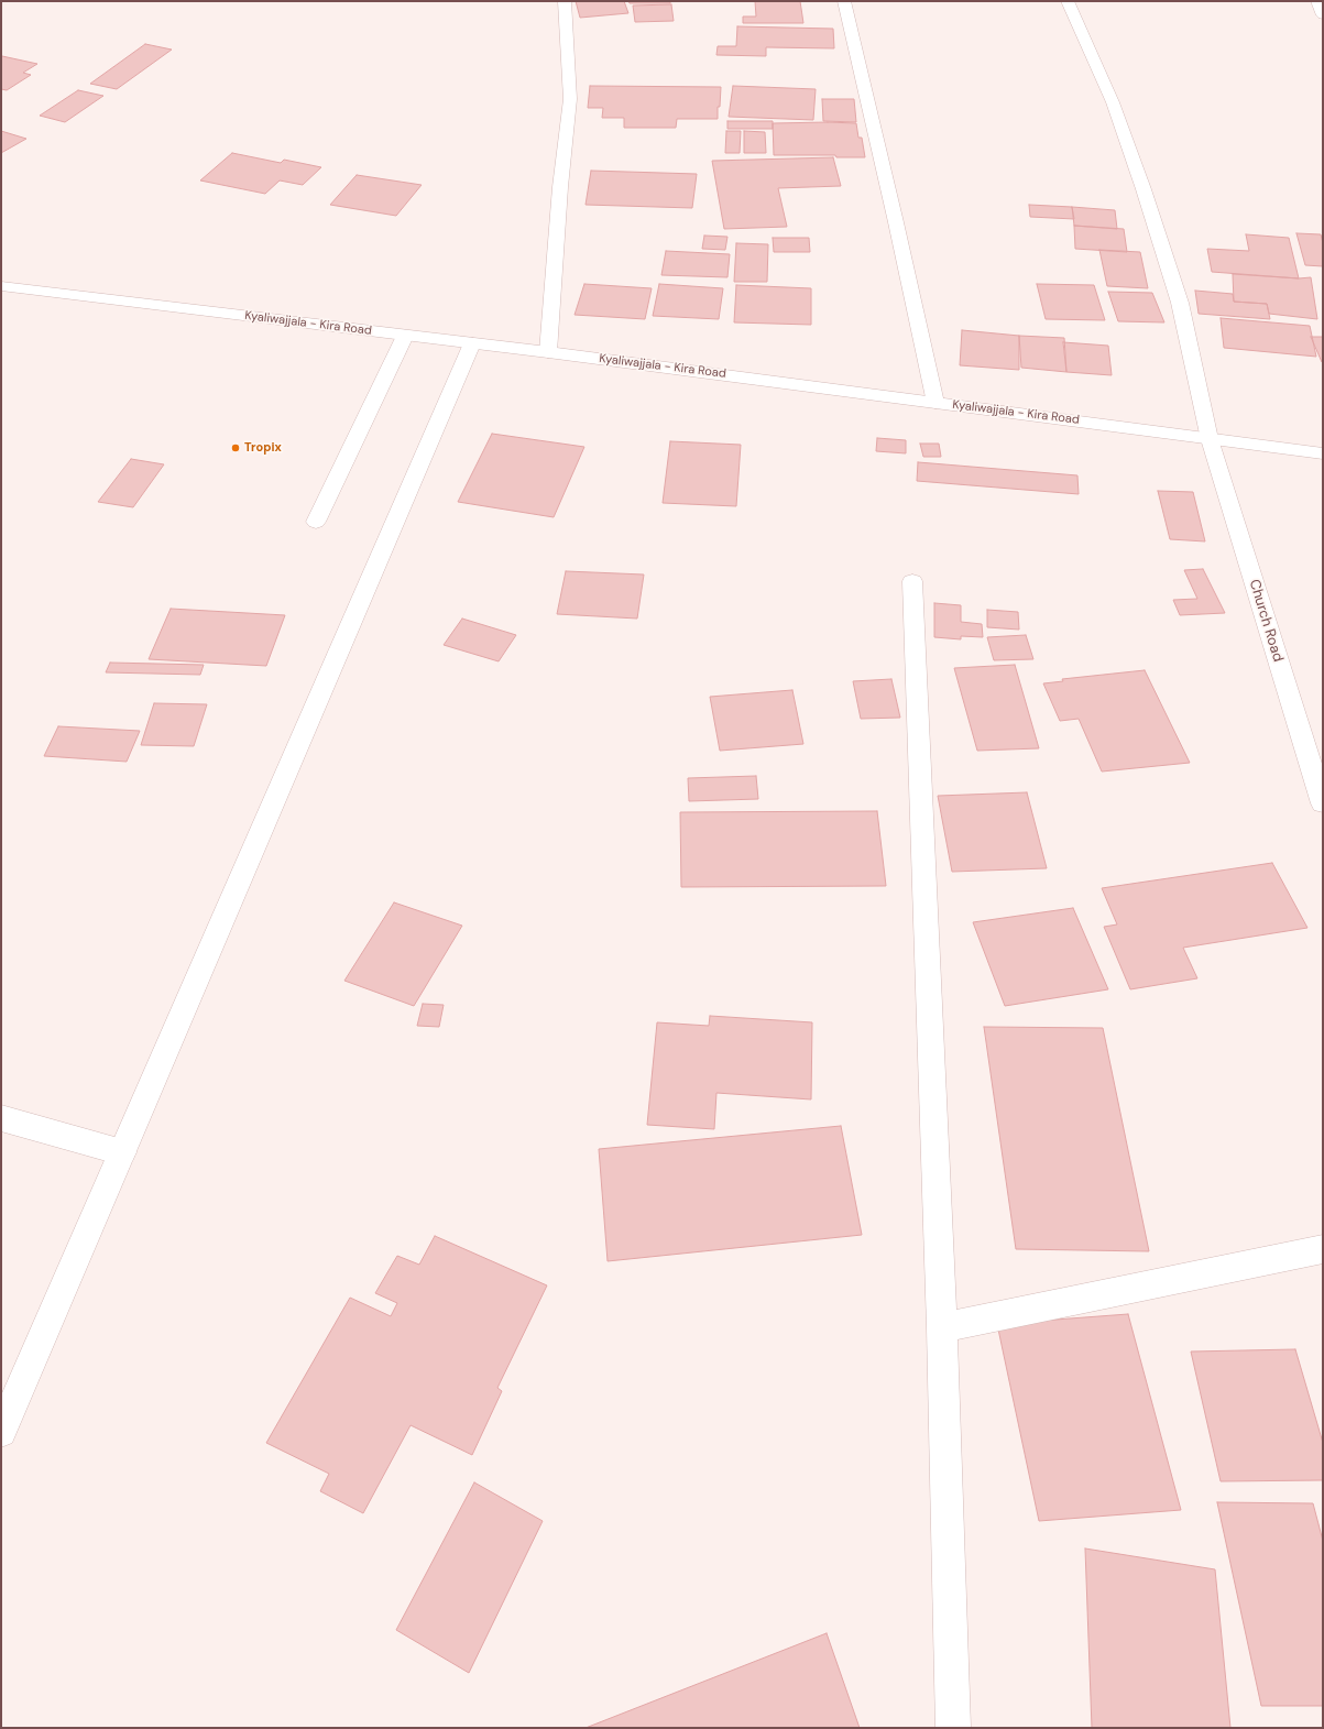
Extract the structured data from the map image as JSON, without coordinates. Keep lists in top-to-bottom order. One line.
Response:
{"streets":{"street":["Kyaliwajjala - Kira Road","Church Road"]},"crossings":[["Kyaliwajjala - Kira Road","Church Road"]],"places":["Tropix"]}
